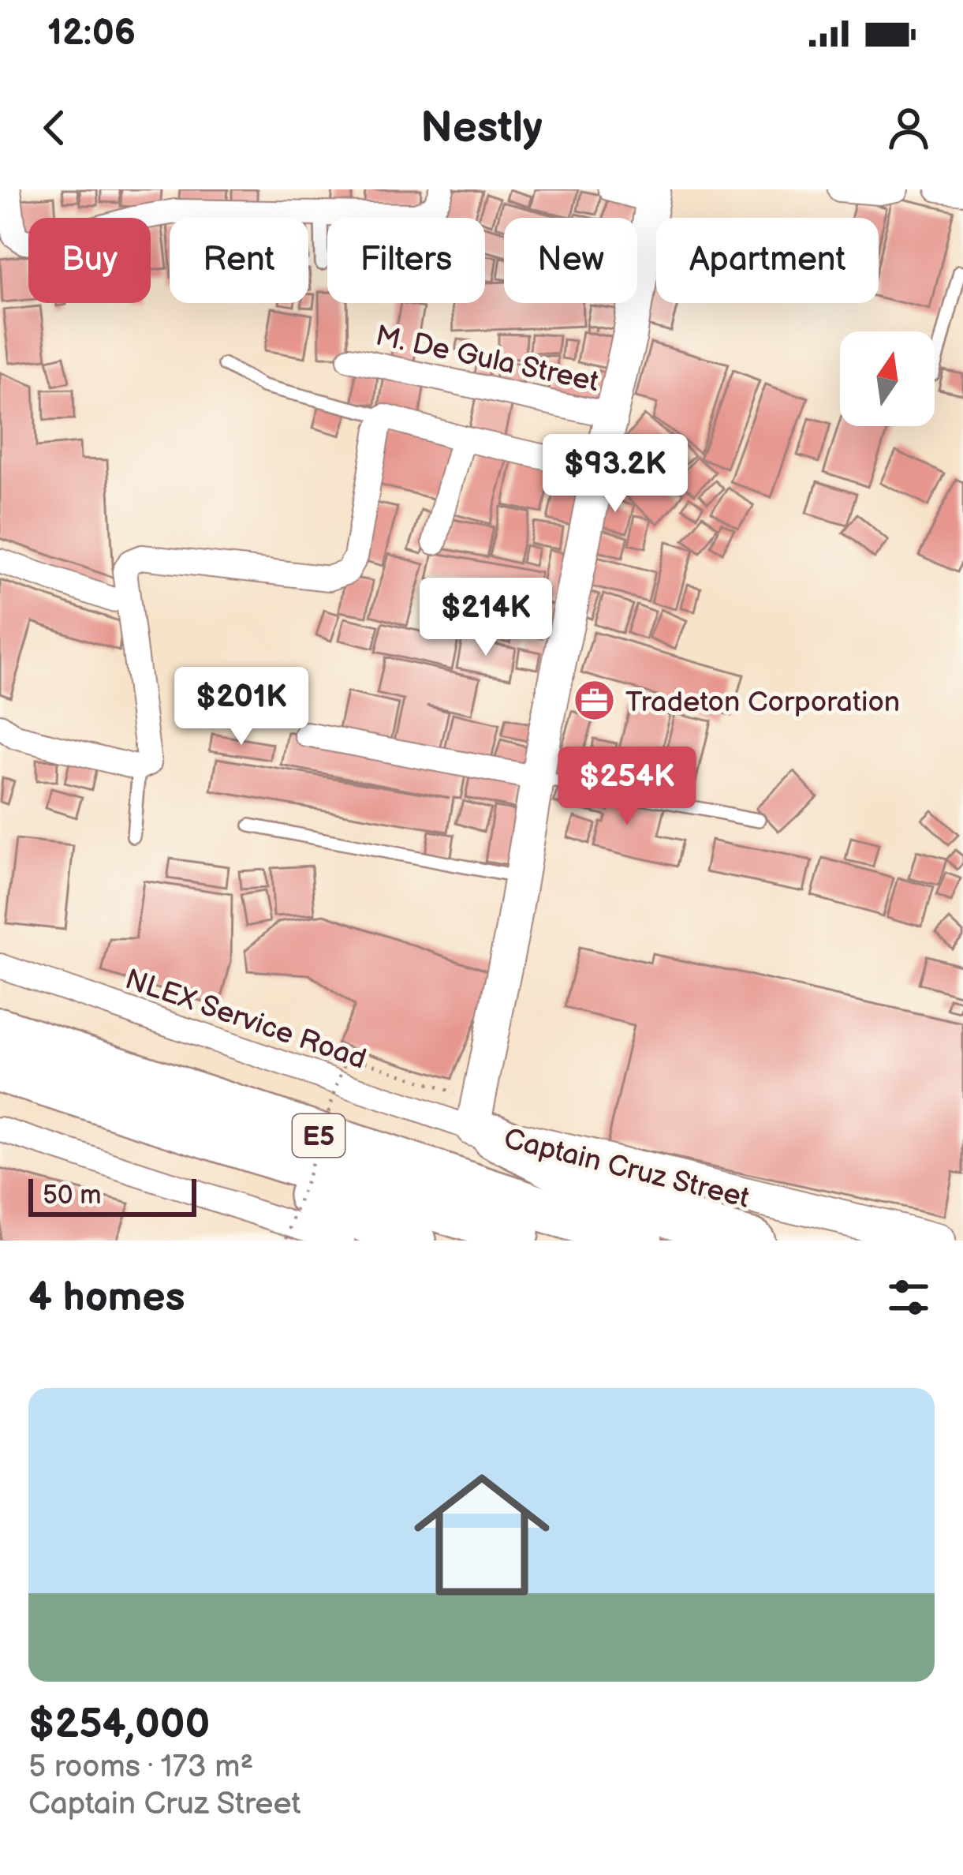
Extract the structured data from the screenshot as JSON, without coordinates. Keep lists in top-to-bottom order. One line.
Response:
{"streets":{"highway":["E5"],"street":["M. De Gula Street","NLEX Service Road","Captain Cruz Street"]},"crossings":[["M. De Gula Street","Captain Cruz Street"],["NLEX Service Road","Captain Cruz Street"]],"places":{"office":["Tradeton Corporation"]},"scale_bar":"50 m","north":"top","page":{"status":"12:06","header":"Nestly","chip":["Buy","Rent","Filters","New","Apartment"],"price":["$93.2K","$214K","$201K","$254K"],"scale":"50 m","heading":"4 homes","list":[{"name":"$254,000","note":"5 rooms · 173 m² · Captain Cruz Street"}]}}
